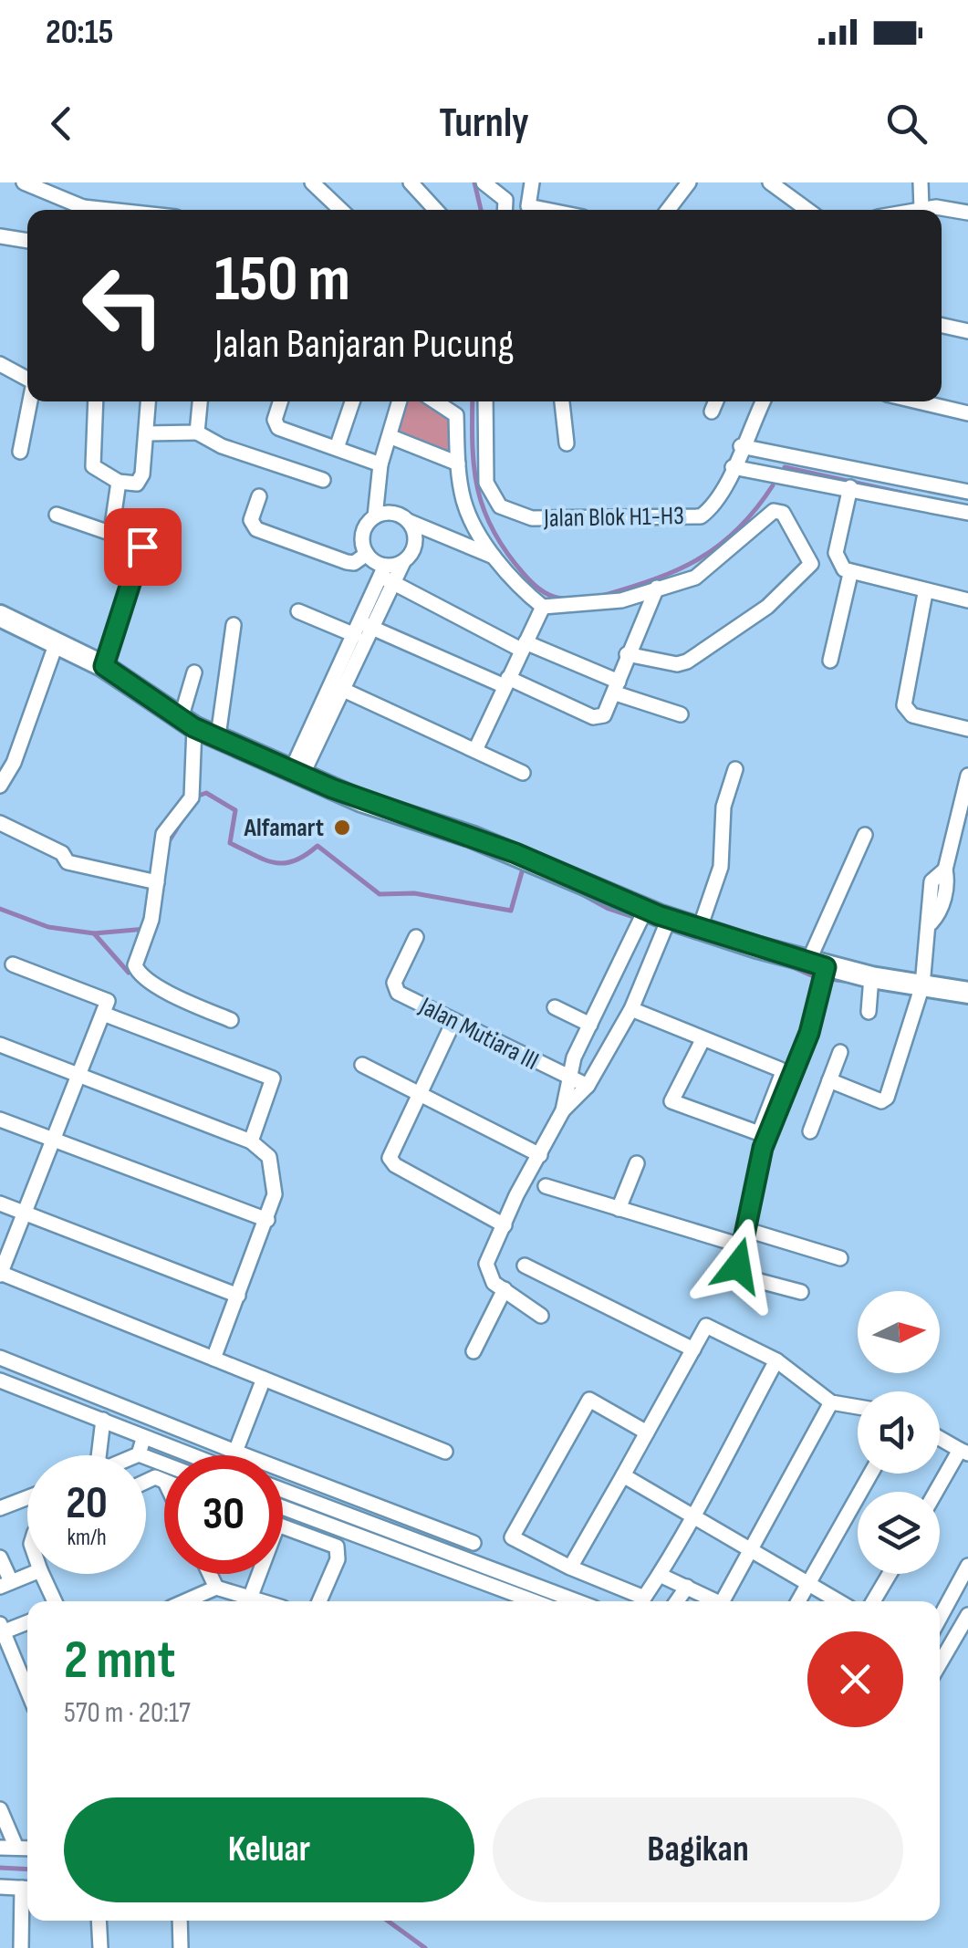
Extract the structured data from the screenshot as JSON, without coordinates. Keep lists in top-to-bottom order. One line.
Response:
{"streets":{"street":["Jalan Blok H1-H3","Jalan Mutiara III"]},"places":["Alfamart"],"north":"right","page":{"status":"20:15","header":"Turnly","turn":["150 m","Jalan Banjaran Pucung"],"speed":"20 km/h","limit":"30","heading":["2 mnt","570 m · 20:17"],"buttons":["Keluar","Bagikan"]}}
